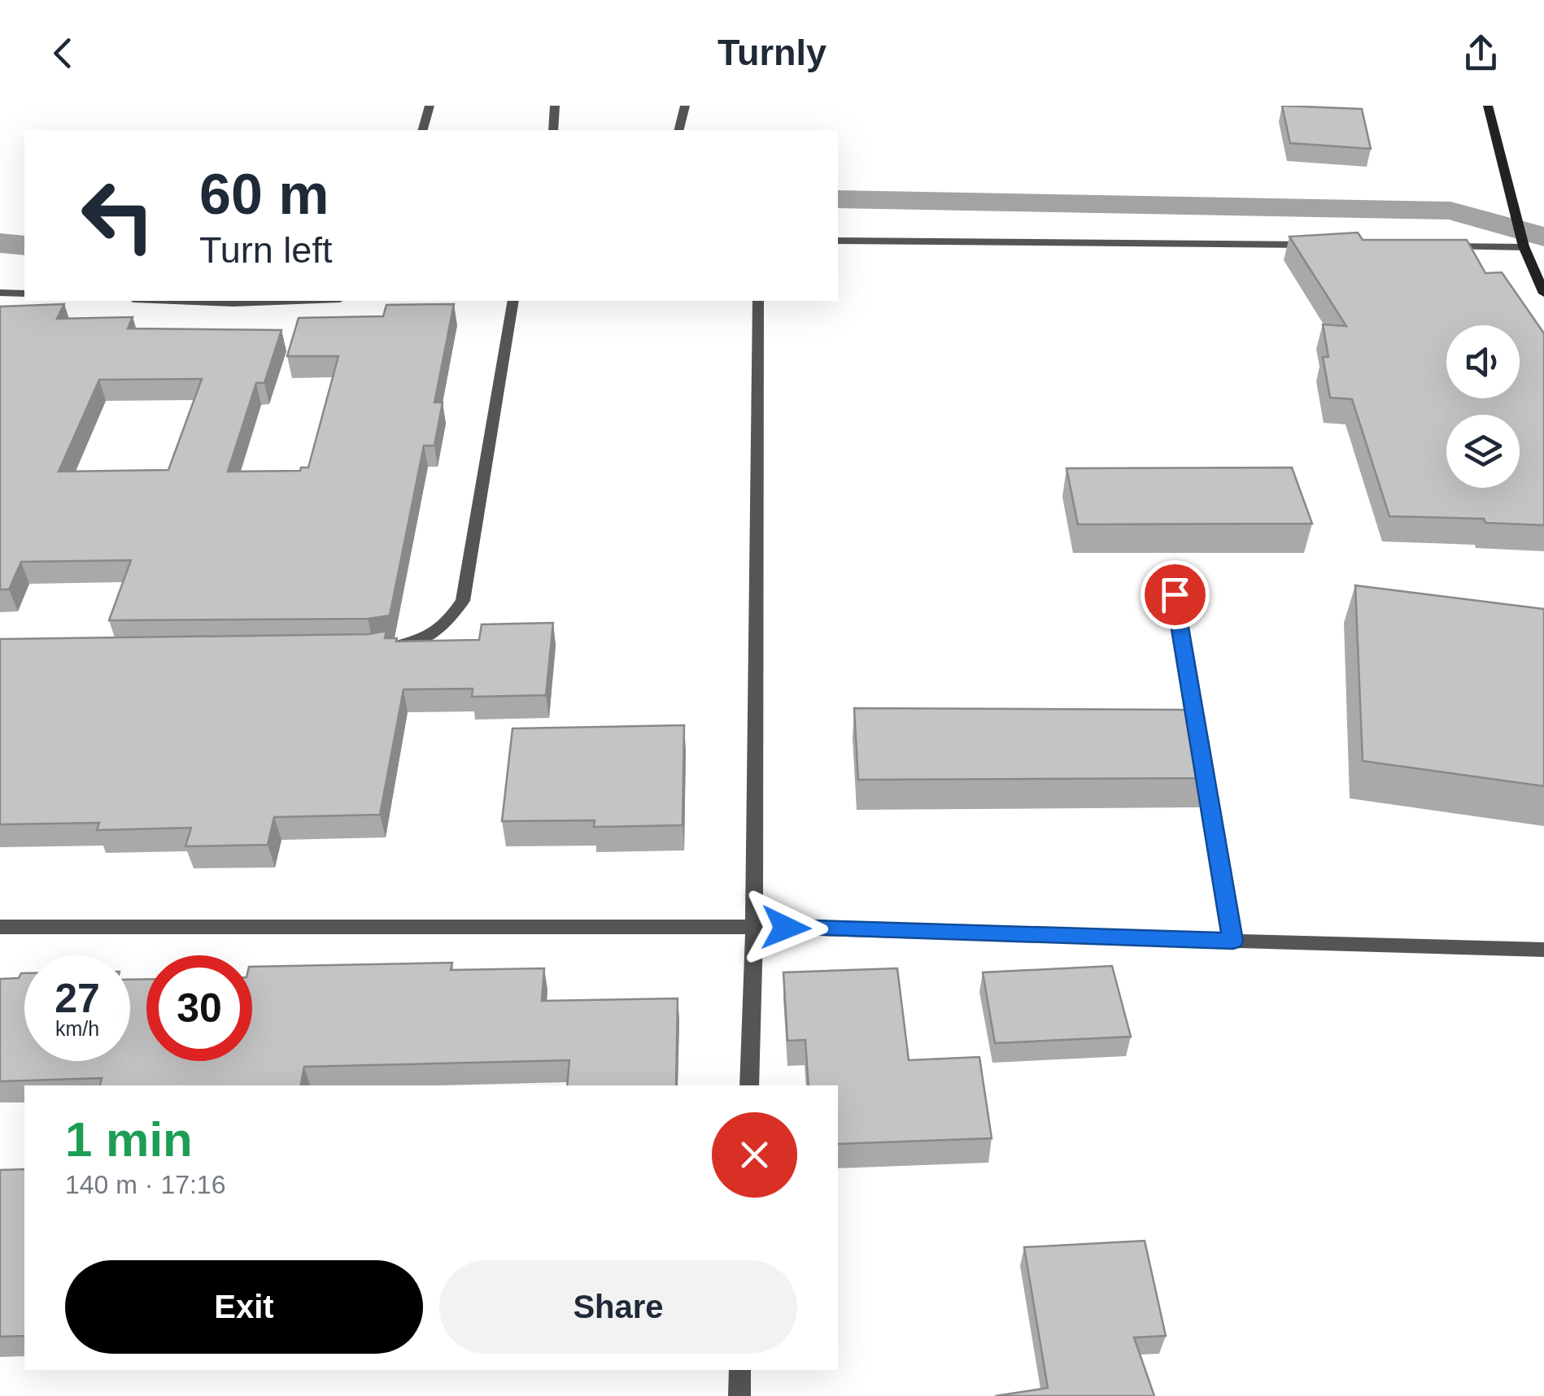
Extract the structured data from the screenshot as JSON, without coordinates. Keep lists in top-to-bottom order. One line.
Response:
{"page":{"header":"Turnly","turn":["60 m","Turn left"],"speed":"27 km/h","limit":"30","heading":["1 min","140 m · 17:16"],"buttons":["Exit","Share"]}}
